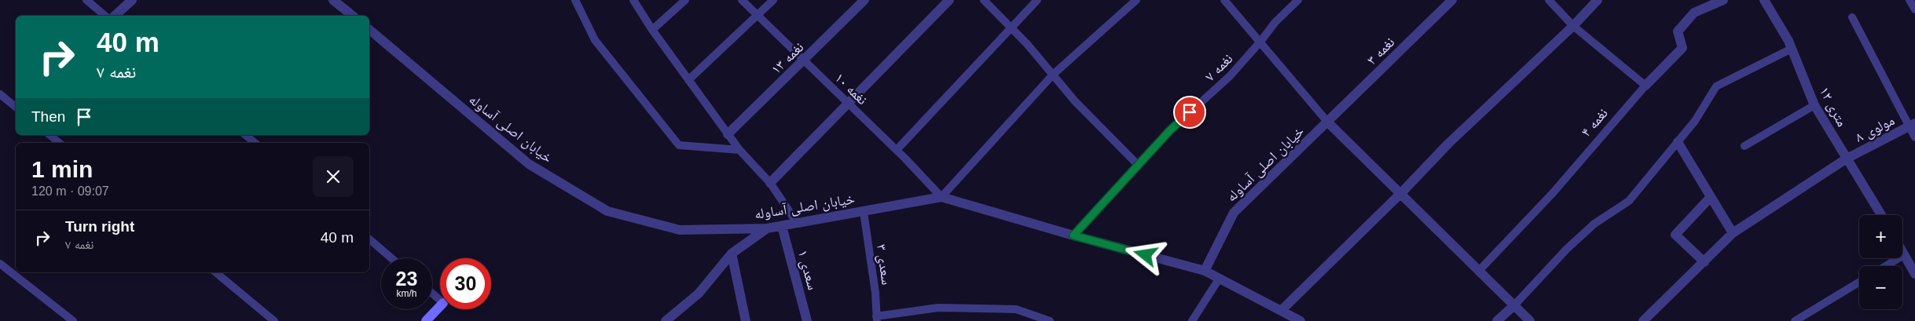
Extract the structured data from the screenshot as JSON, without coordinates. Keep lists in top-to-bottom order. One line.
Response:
{"streets":{"street":["نغمه ۳","نغمه ۱۳","۱۲ متری","نغمه ۴","خیابان اصلی آساوله","مولوی ۸","سعدی ۱"],"lane":["نغمه ۷","نغمه ۱۰","سعدی ۳"]},"crossings":[["نغمه ۳","خیابان اصلی آساوله"],["نغمه ۱۳","نغمه ۱۰"],["نغمه ۷","خیابان اصلی آساوله"],["نغمه ۱۰","خیابان اصلی آساوله"],["۱۲ متری","مولوی ۸"],["خیابان اصلی آساوله","سعدی ۳"],["خیابان اصلی آساوله","سعدی ۱"]],"page":{"turn":["40 m","نغمه ۷"],"then":"Then","heading":["1 min","120 m · 09:07"],"list":[{"name":"Turn right","note":"نغمه ۷","value":"40 m"}],"map_buttons":["+","−"],"speed":"23 km/h","limit":"30"}}
